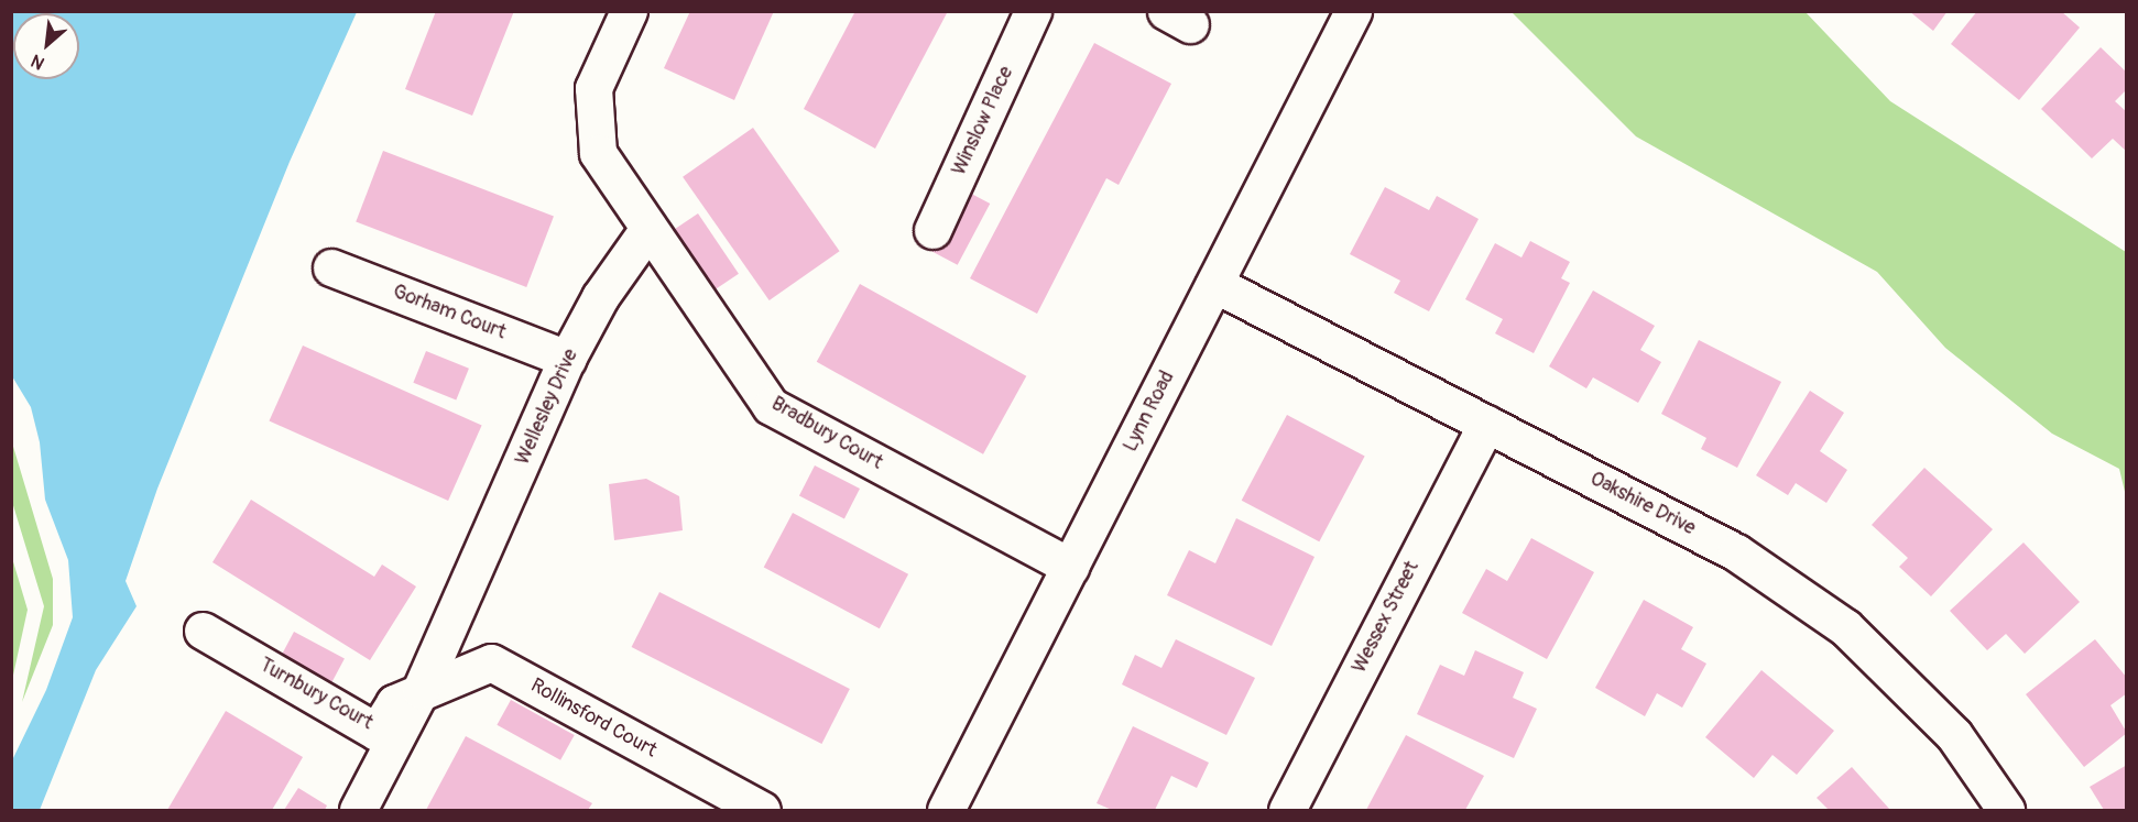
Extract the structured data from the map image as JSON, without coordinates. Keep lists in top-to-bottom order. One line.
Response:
{"streets":{"street":["Winslow Place","Gorham Court","Wellesley Drive","Lynn Road","Bradbury Court","Oakshire Drive","Wessex Street","Turnbury Court","Rollinsford Court"]},"crossings":[["Gorham Court","Wellesley Drive"],["Wellesley Drive","Bradbury Court"],["Wellesley Drive","Turnbury Court"],["Wellesley Drive","Rollinsford Court"],["Lynn Road","Bradbury Court"],["Lynn Road","Oakshire Drive"],["Oakshire Drive","Wessex Street"],["Turnbury Court","Rollinsford Court"]],"north":"bottom left"}
